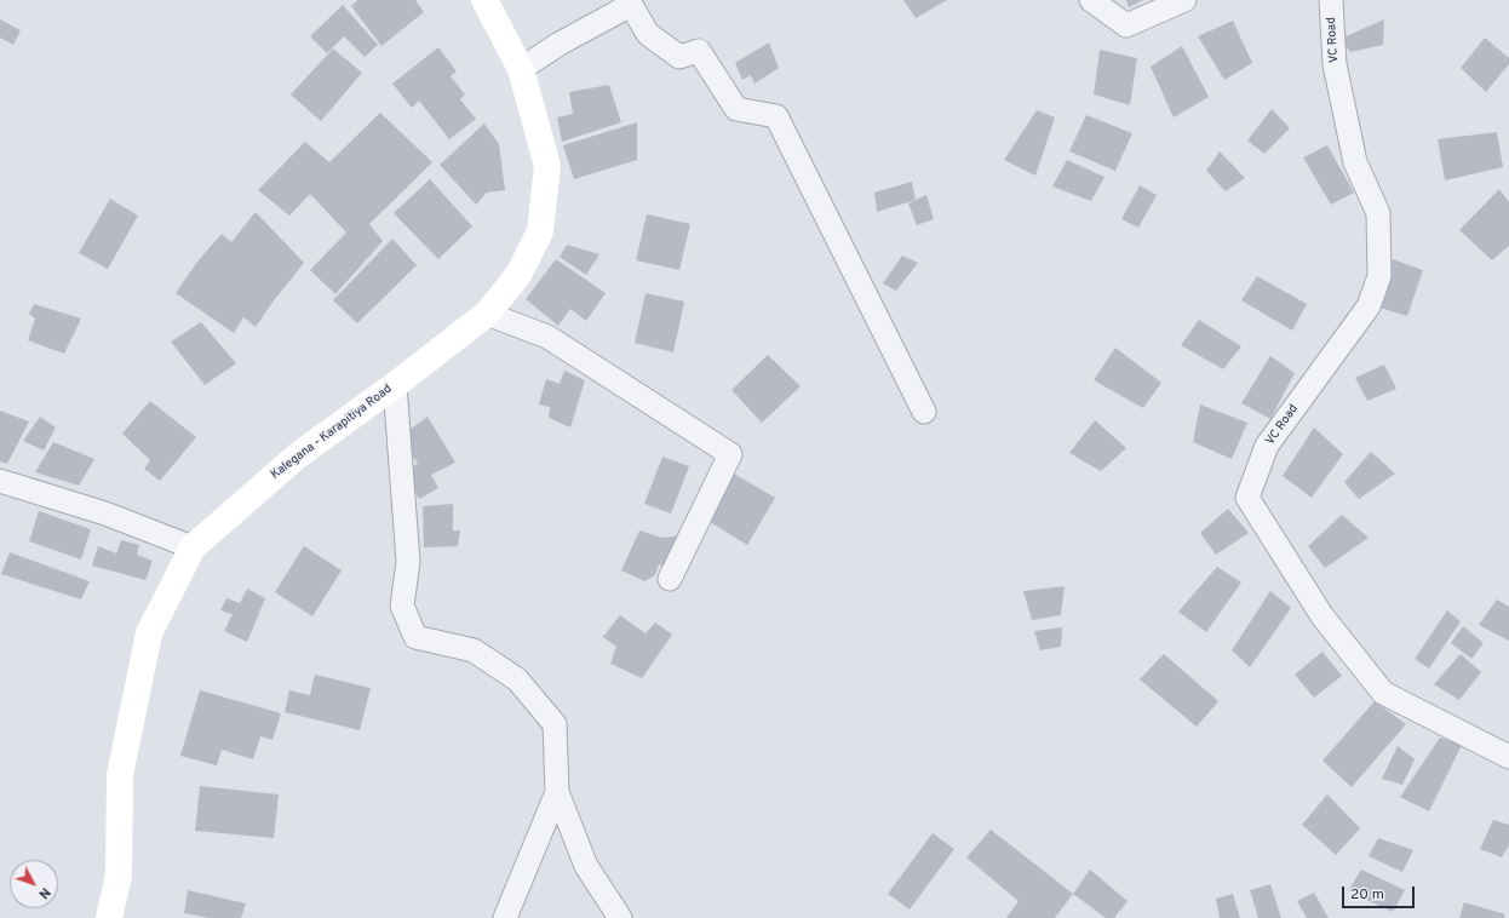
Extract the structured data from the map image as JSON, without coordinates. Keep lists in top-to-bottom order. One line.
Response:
{"streets":{"main road":["Kalegana - Karapitiya Road"],"street":["VC Road"]},"scale_bar":"20 m","north":"bottom right"}
